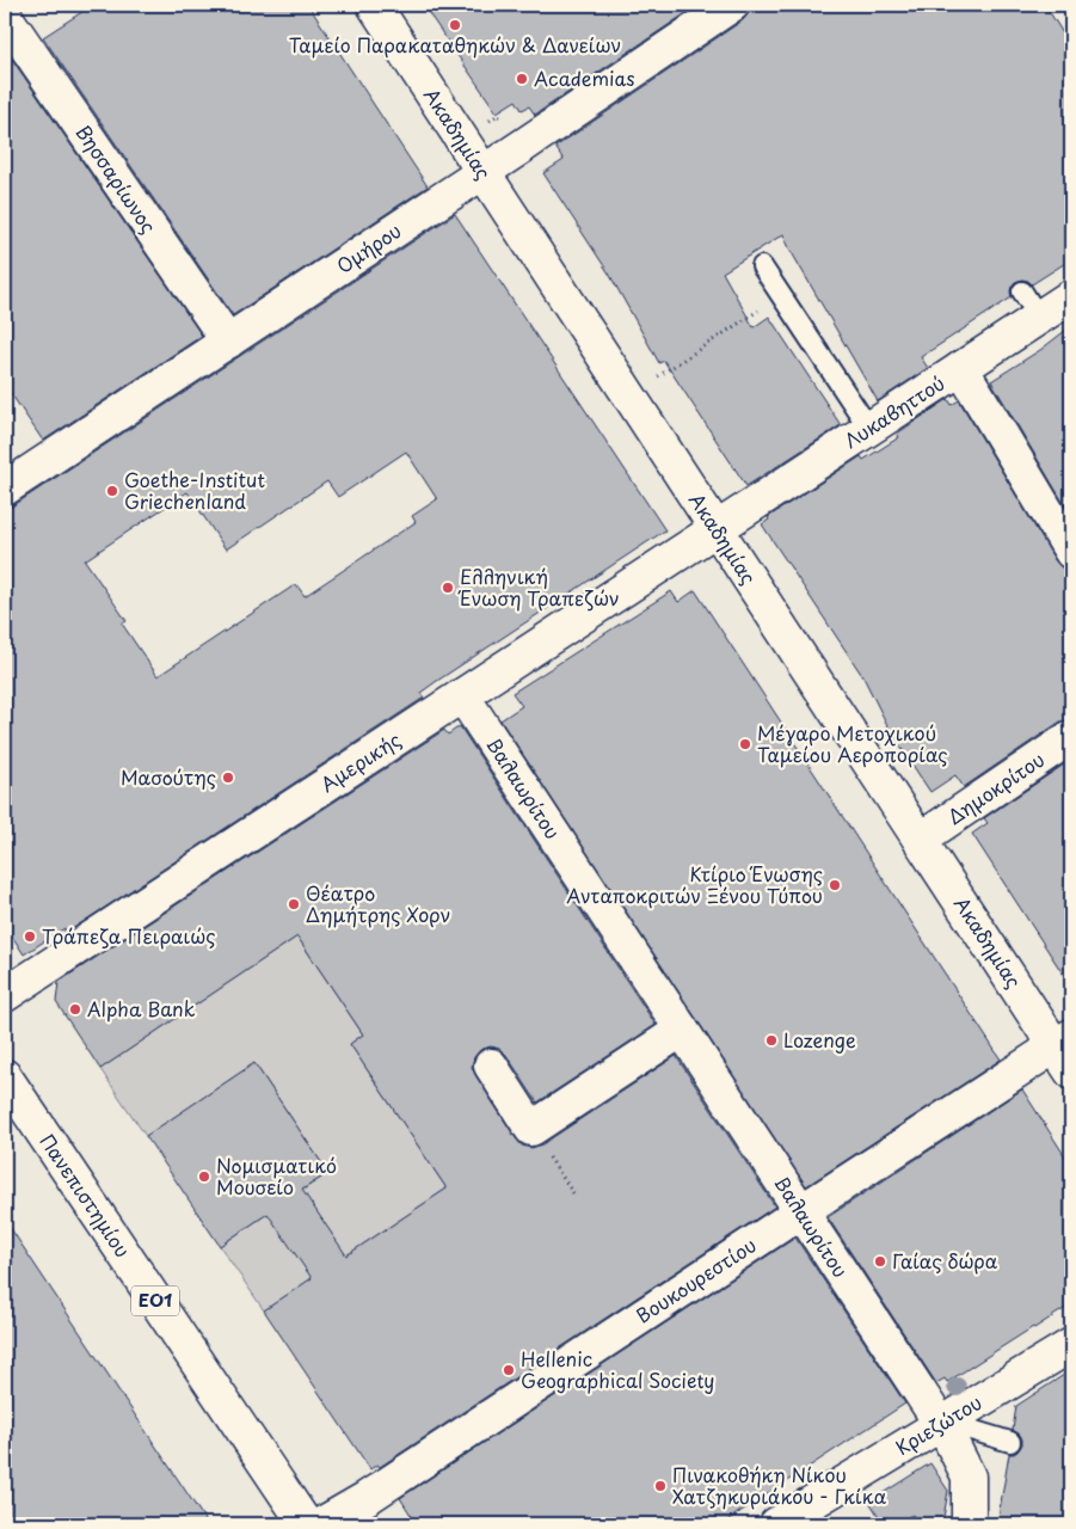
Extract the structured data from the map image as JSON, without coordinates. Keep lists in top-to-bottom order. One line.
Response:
{"streets":{"street":["Ακαδημίας","Βησσαρίωνος","Ομήρου","Λυκαβηττού","Αμερικής","Βαλαωρίτου","Δημοκρίτου","Πανεπιστημίου","Βουκουρεστίου","ΕΟ1","Κριεζώτου"]},"crossings":[["Ακαδημίας","Ομήρου"],["Ακαδημίας","Λυκαβηττού"],["Ακαδημίας","Αμερικής"],["Ακαδημίας","Δημοκρίτου"],["Ακαδημίας","Βουκουρεστίου"],["Βησσαρίωνος","Ομήρου"],["Λυκαβηττού","Αμερικής"],["Αμερικής","Βαλαωρίτου"],["Βαλαωρίτου","Βουκουρεστίου"],["Βαλαωρίτου","Κριεζώτου"]],"places":["Ταμείο Παρακαταθηκών & Δανείων","Academias","Goethe-Institut Griechenland","Ελληνική Ένωση Τραπεζών","Μέγαρο Μετοχικού Ταμείου Αεροπορίας","Μασούτης","Κτίριο Ένωσης Ανταποκριτών Ξένου Τύπου","Θέατρο Δημήτρης Χορν","Τράπεζα Πειραιώς","Alpha Bank","Lozenge","Νομισματικό Μουσείο","Γαίας δώρα","Hellenic Geographical Society","Πινακοθήκη Νίκου Χατζηκυριάκου - Γκίκα"]}
